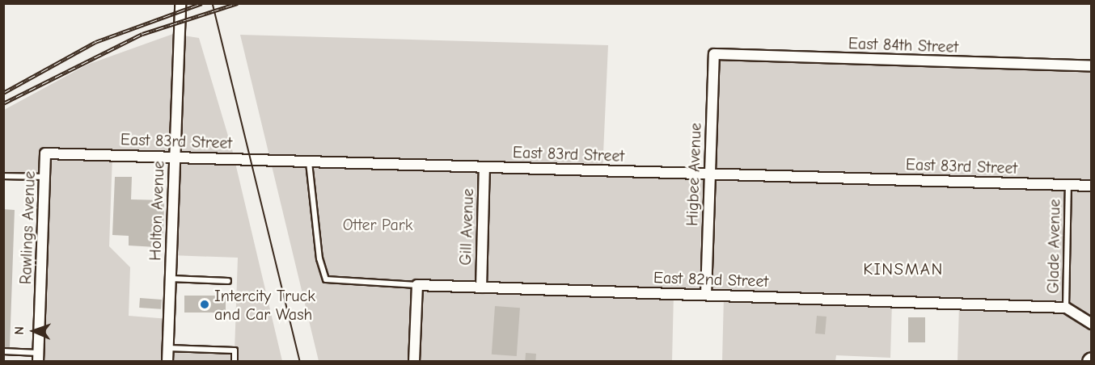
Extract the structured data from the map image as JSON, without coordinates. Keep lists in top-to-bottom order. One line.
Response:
{"streets":{"street":["East 84th Street","East 83rd Street","Higbee Avenue","Holton Avenue","Gill Avenue","Rawlings Avenue","East 82nd Street"],"lane":["Glade Avenue"]},"crossings":[["East 84th Street","Higbee Avenue"],["East 83rd Street","Higbee Avenue"],["East 83rd Street","Holton Avenue"],["East 83rd Street","Gill Avenue"],["East 83rd Street","Rawlings Avenue"],["East 83rd Street","Glade Avenue"],["East 83rd Street","East 82nd Street"],["Higbee Avenue","East 82nd Street"],["Gill Avenue","East 82nd Street"],["Glade Avenue","East 82nd Street"]],"districts":["KINSMAN"],"parks":["Otter Park"],"places":["Intercity Truck and Car Wash"],"north":"left"}
